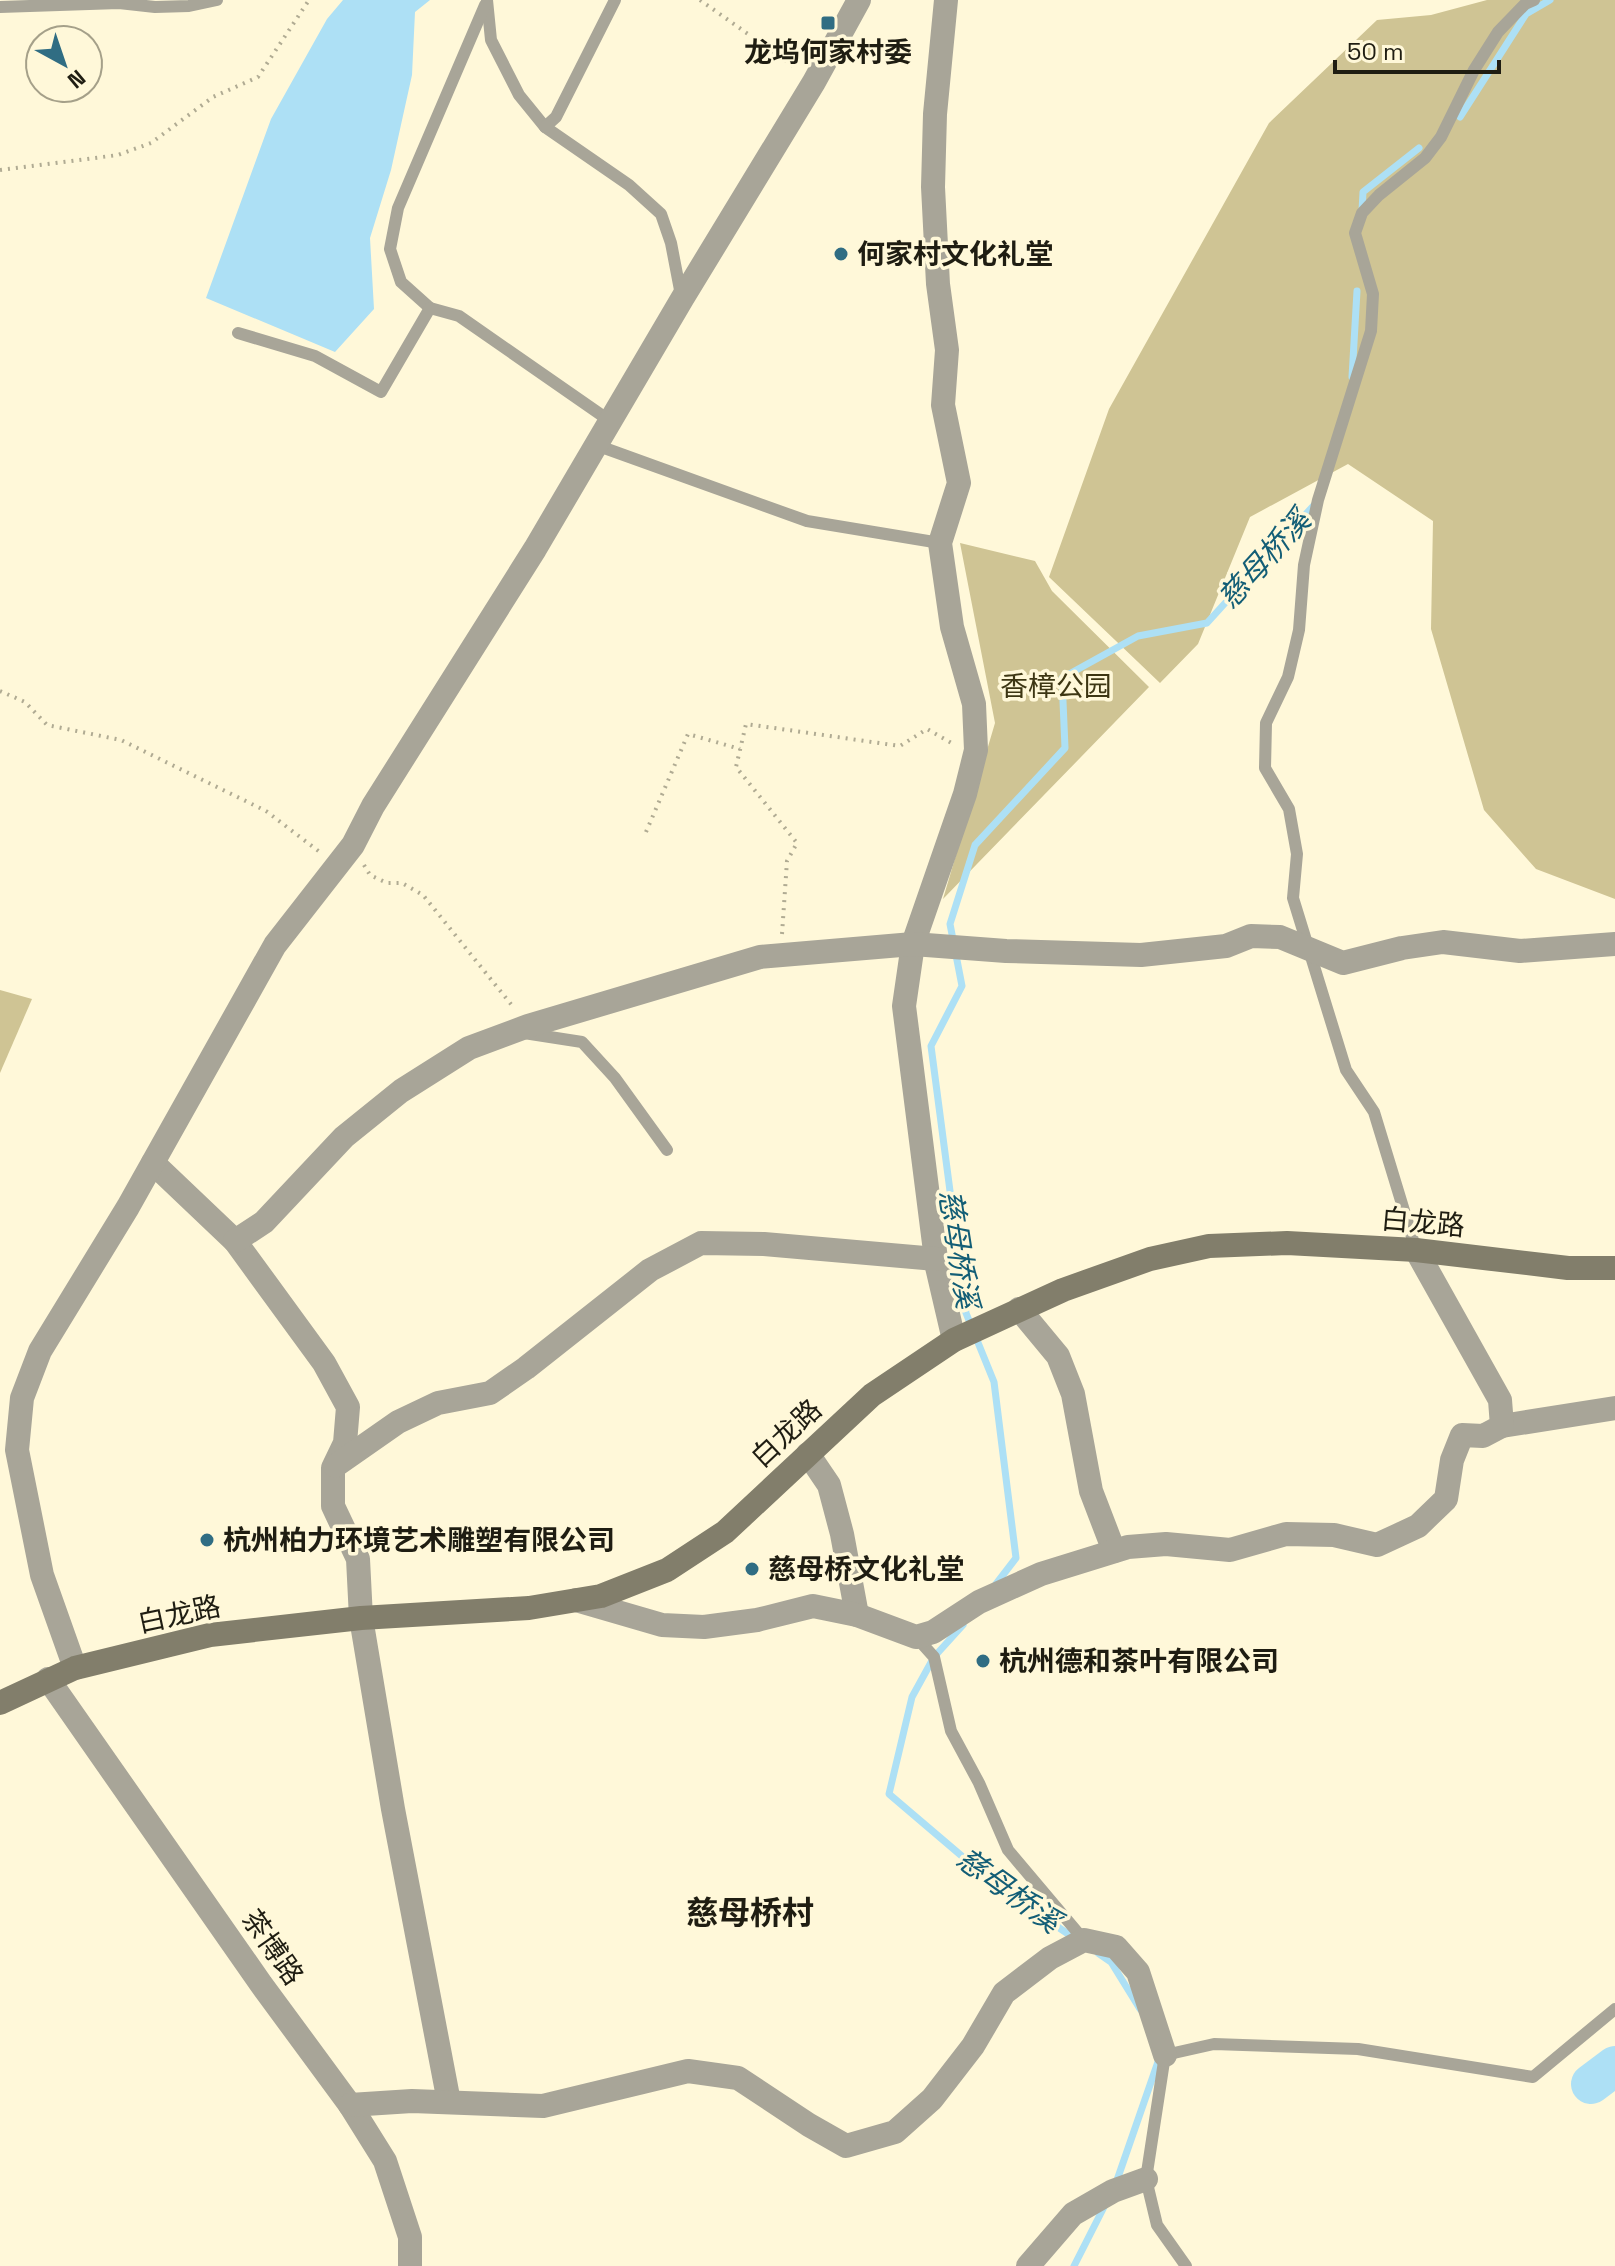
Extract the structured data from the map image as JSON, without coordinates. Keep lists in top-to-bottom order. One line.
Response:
{"streets":{"street":["白龙路","茶博路"]},"crossings":[["白龙路","茶博路"]],"districts":["慈母桥村"],"water":["慈母桥溪"],"parks":["香樟公园"],"places":{"transit":["龙坞何家村委"],"other":["何家村文化礼堂","杭州柏力环境艺术雕塑有限公司","慈母桥文化礼堂","杭州德和茶叶有限公司"]},"scale_bar":"50 m","north":"bottom right"}
